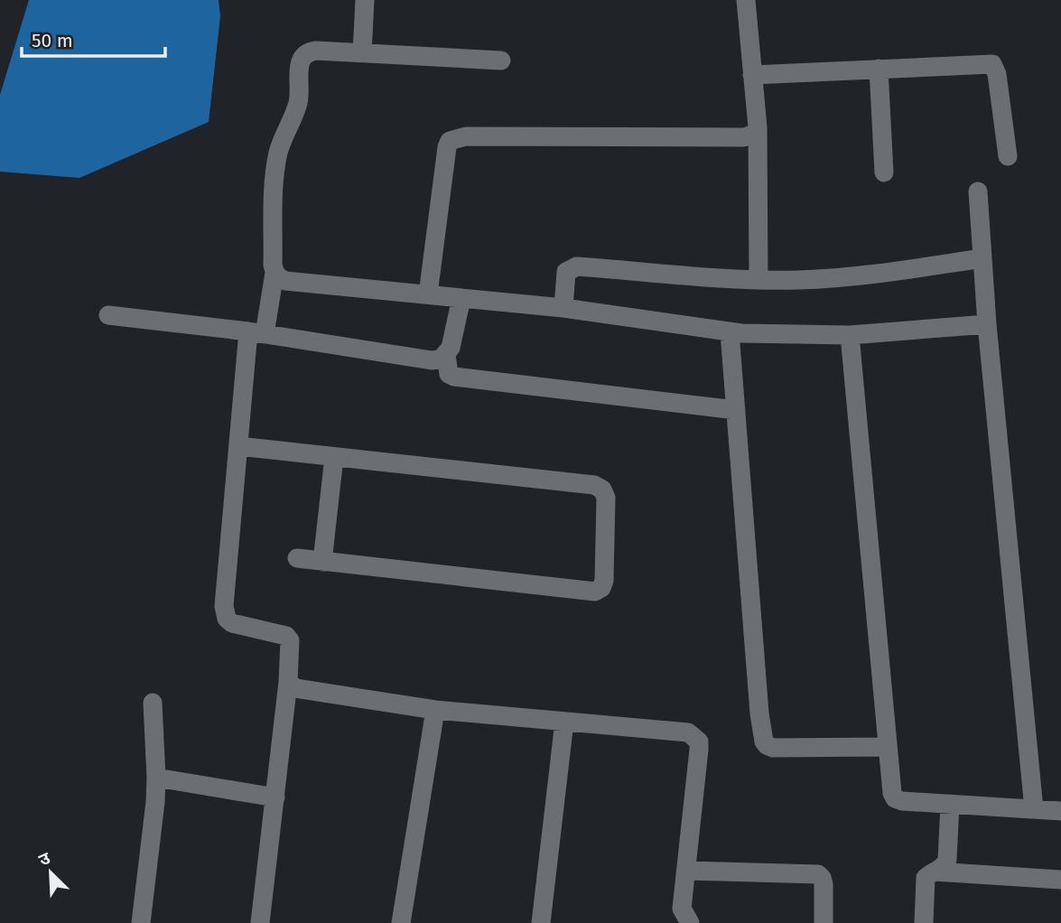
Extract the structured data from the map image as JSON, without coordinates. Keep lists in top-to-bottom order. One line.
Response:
{"scale_bar":"50 m","north":"top left"}
